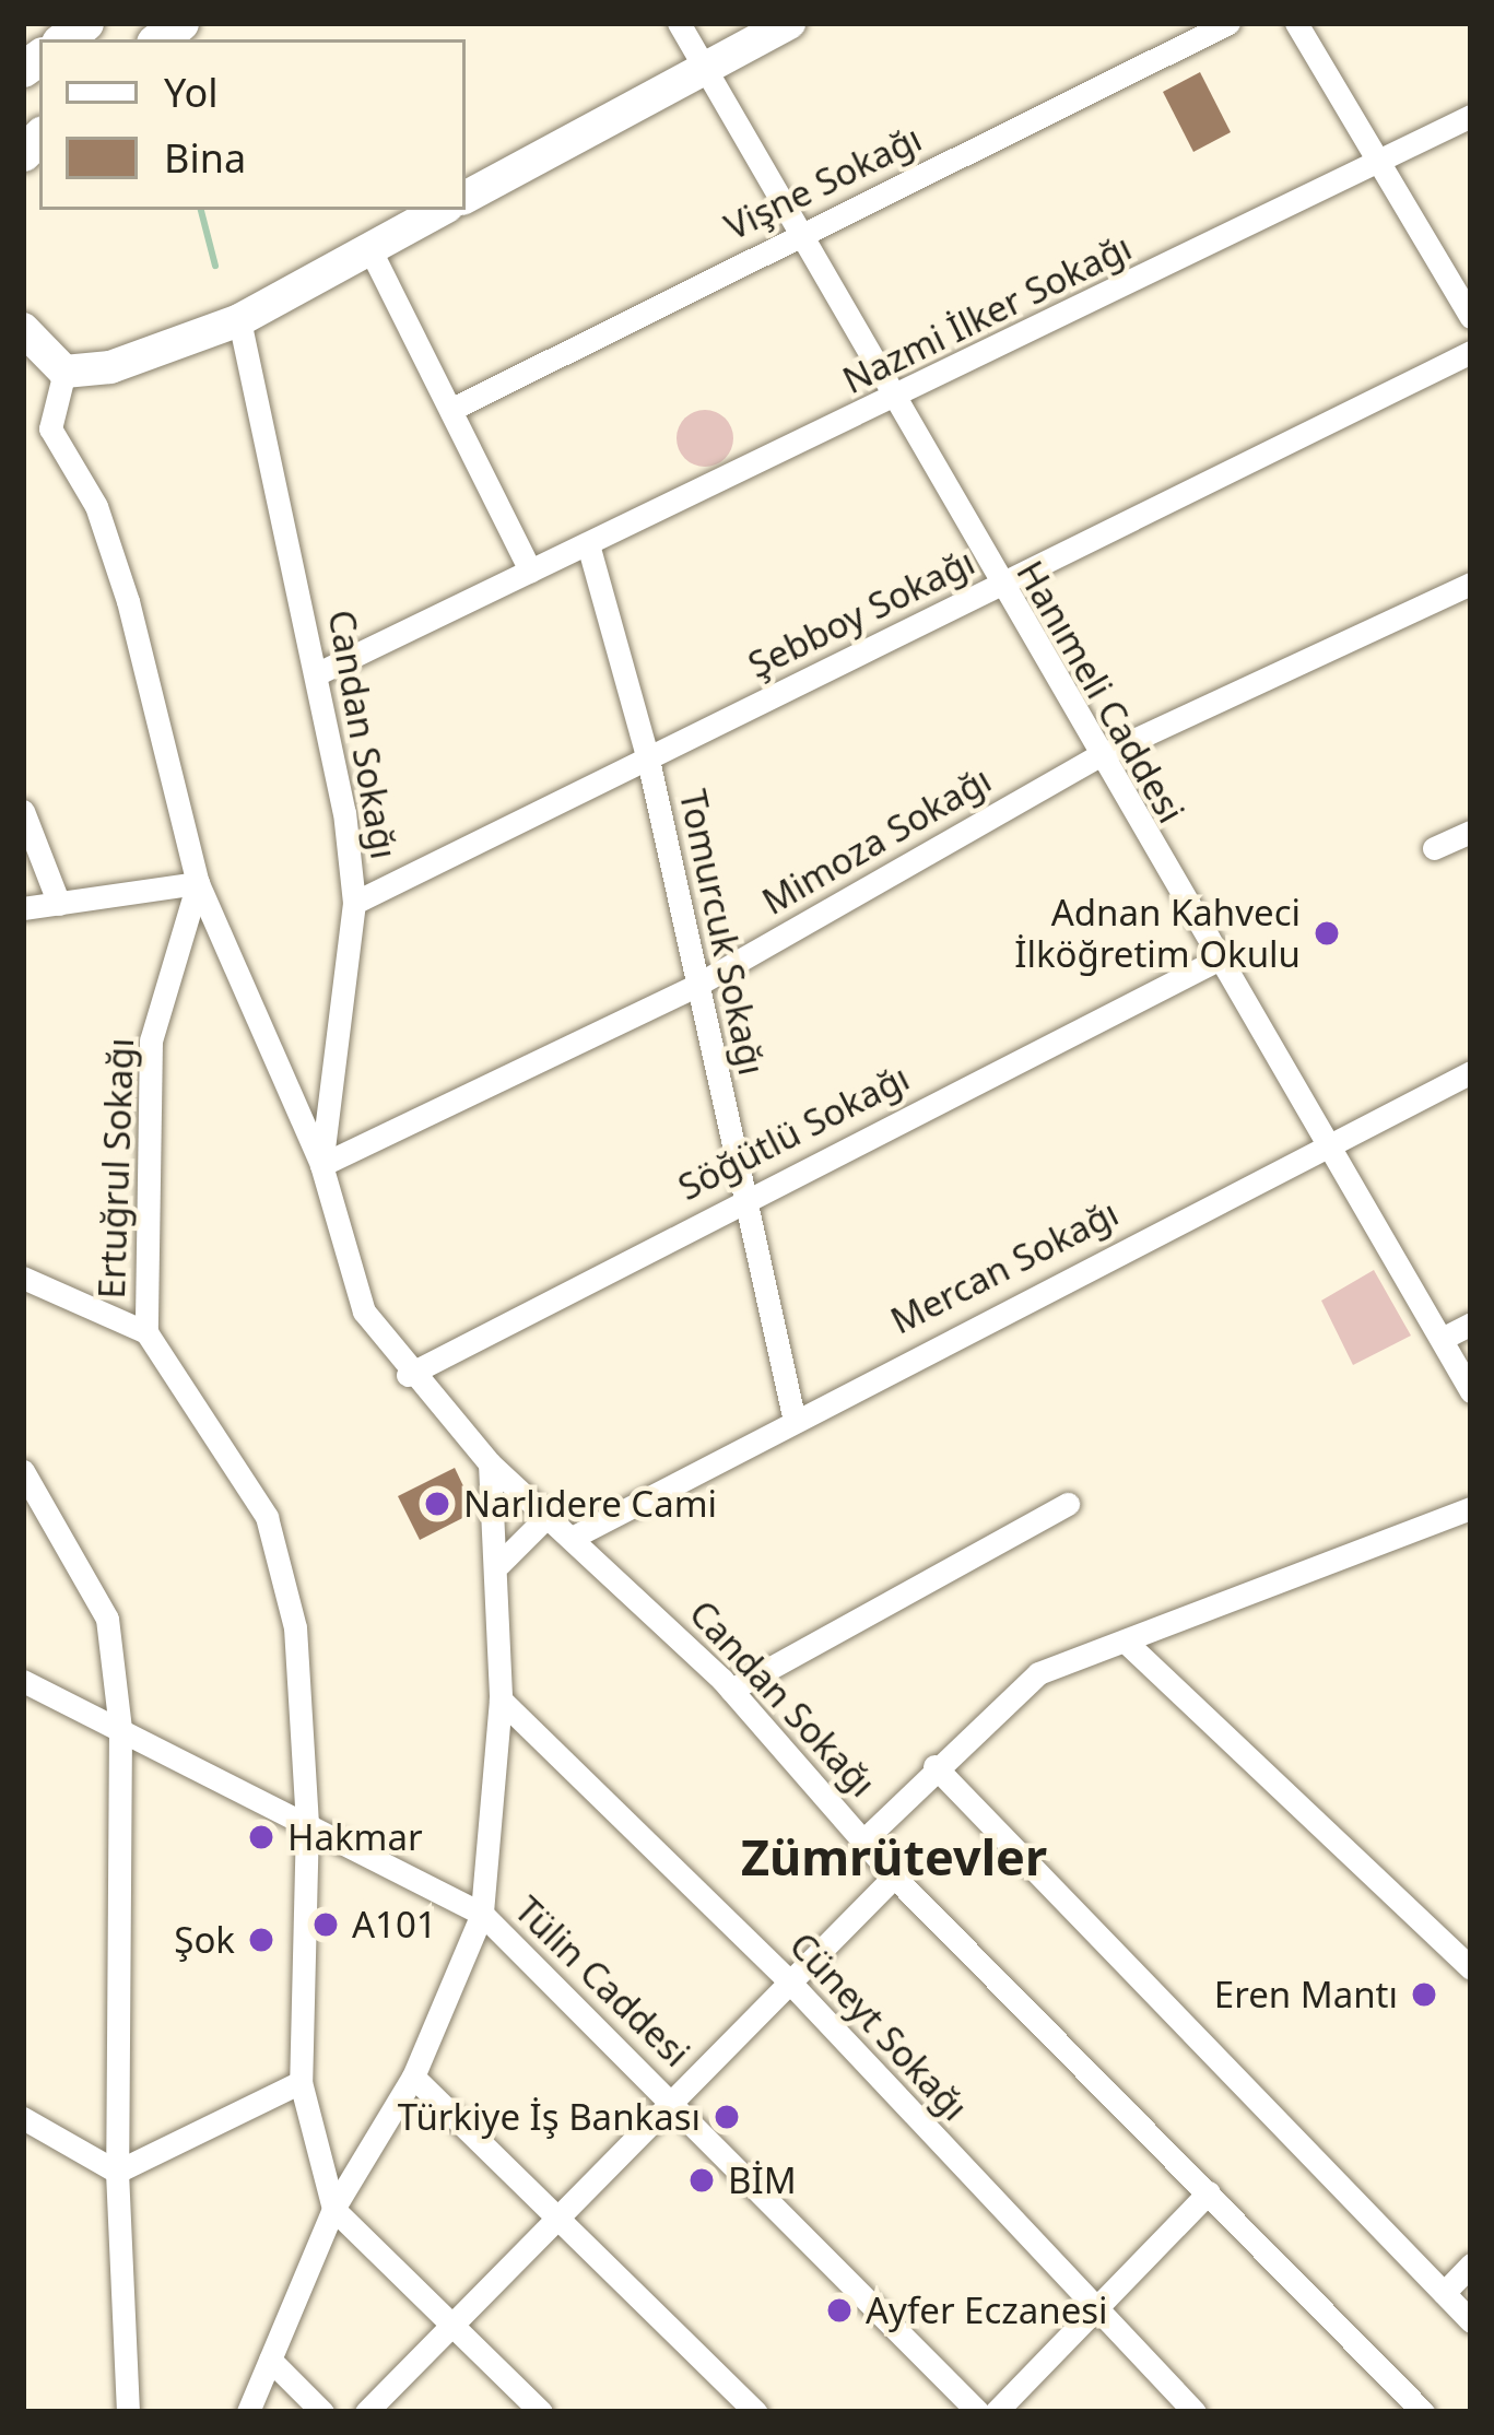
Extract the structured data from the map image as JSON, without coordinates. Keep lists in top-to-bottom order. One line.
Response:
{"streets":{"street":["Vişne Sokağı","Nazmi İlker Sokağı","Şebboy Sokağı","Hanımeli Caddesi","Candan Sokağı","Mimoza Sokağı","Tomurcuk Sokağı","Söğütlü Sokağı","Ertuğrul Sokağı","Mercan Sokağı","Tülin Caddesi","Cüneyt Sokağı"]},"crossings":[["Vişne Sokağı","Hanımeli Caddesi"],["Nazmi İlker Sokağı","Hanımeli Caddesi"],["Nazmi İlker Sokağı","Candan Sokağı"],["Nazmi İlker Sokağı","Tomurcuk Sokağı"],["Şebboy Sokağı","Hanımeli Caddesi"],["Şebboy Sokağı","Candan Sokağı"],["Şebboy Sokağı","Tomurcuk Sokağı"],["Hanımeli Caddesi","Mimoza Sokağı"],["Hanımeli Caddesi","Söğütlü Sokağı"],["Hanımeli Caddesi","Mercan Sokağı"],["Candan Sokağı","Mimoza Sokağı"],["Candan Sokağı","Söğütlü Sokağı"],["Candan Sokağı","Ertuğrul Sokağı"],["Candan Sokağı","Mercan Sokağı"],["Mimoza Sokağı","Tomurcuk Sokağı"],["Tomurcuk Sokağı","Söğütlü Sokağı"],["Tomurcuk Sokağı","Mercan Sokağı"],["Ertuğrul Sokağı","Tülin Caddesi"]],"districts":["Zümrütevler"],"places":["Adnan Kahveci İlköğretim Okulu","Narlıdere Cami","Hakmar","A101","Şok","Eren Mantı","Türkiye İş Bankası","BİM","Ayfer Eczanesi"],"legend":["Yol","Bina"]}
